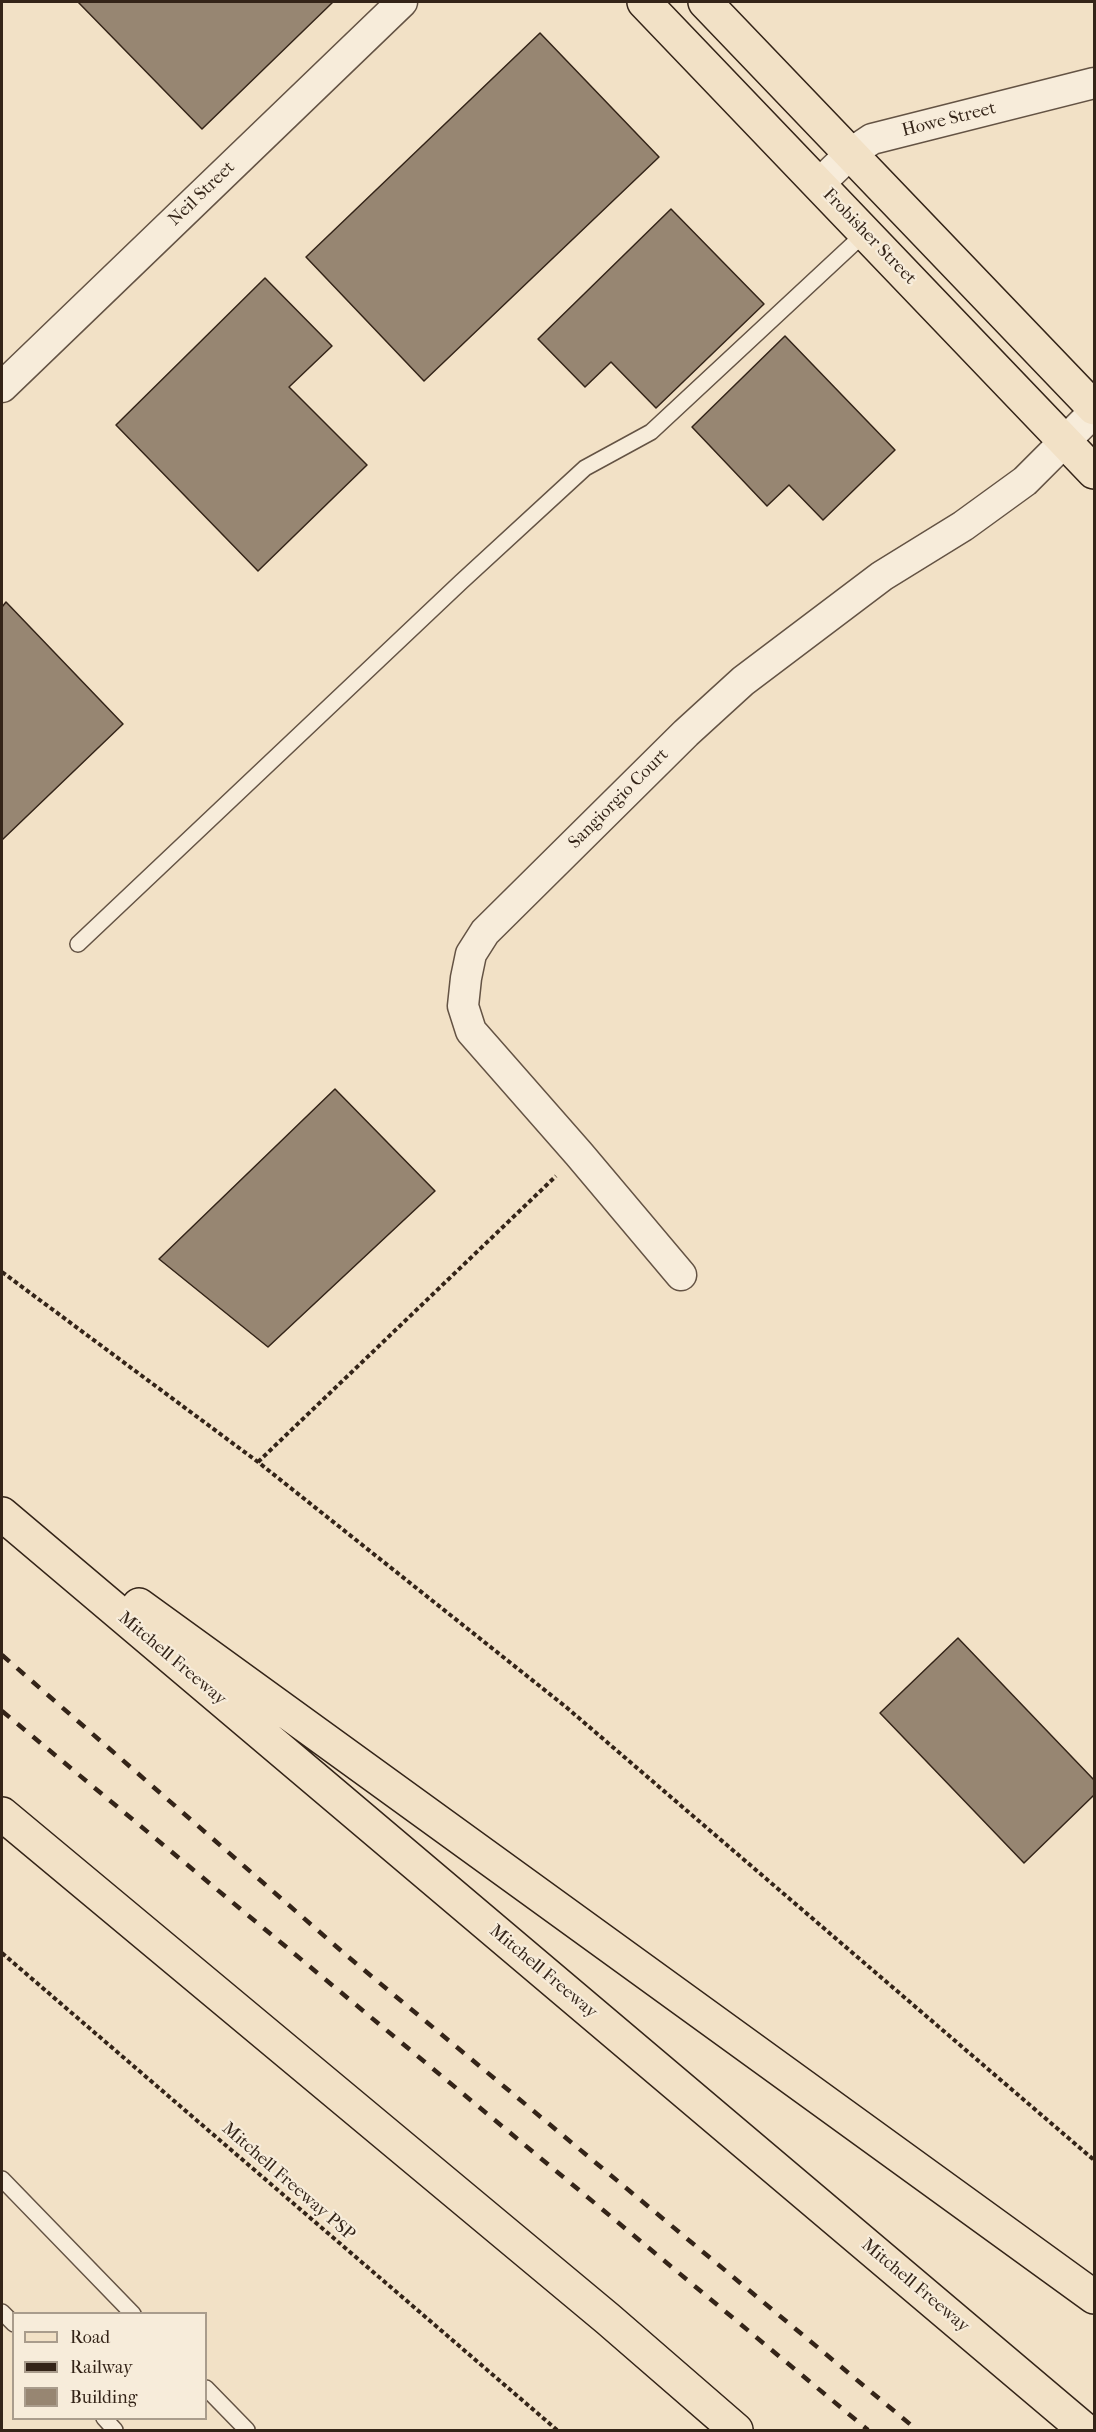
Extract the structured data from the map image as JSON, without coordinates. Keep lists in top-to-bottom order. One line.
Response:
{"streets":{"main road":["Frobisher Street","Mitchell Freeway"],"street":["Howe Street","Neil Street","Sangiorgio Court"],"path":["Mitchell Freeway PSP"]},"crossings":[["Howe Street","Frobisher Street"],["Frobisher Street","Sangiorgio Court"]],"legend":["Road","Railway","Building"]}
